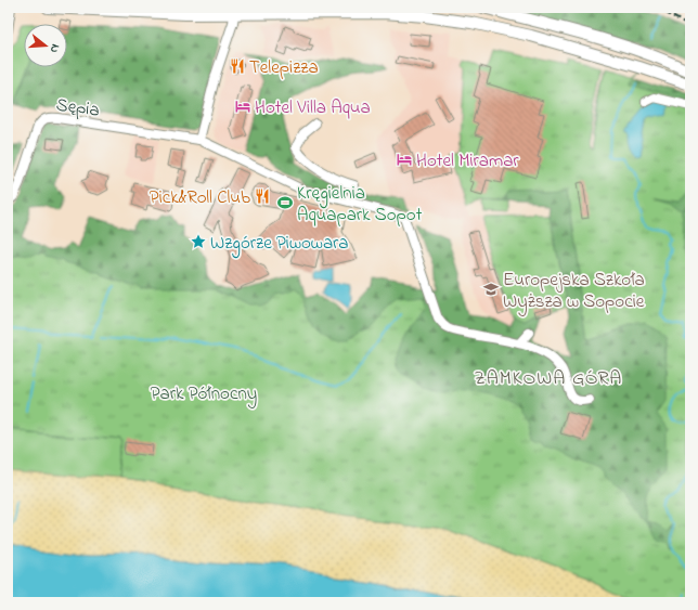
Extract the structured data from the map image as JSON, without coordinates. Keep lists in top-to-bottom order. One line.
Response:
{"streets":{"street":["Sępia"]},"districts":["ZAMKOWA GÓRA"],"parks":["Park Północny"],"places":{"restaurant":["Telepizza","Pick&Roll Club"],"hotel":["Hotel Villa Aqua","Hotel Miramar"],"sports":["Kręgielnia Aquapark Sopot"],"place":["Wzgórze Piwowara"],"school or university":["Europejska Szkoła Wyższa w Sopocie"]},"north":"right"}
